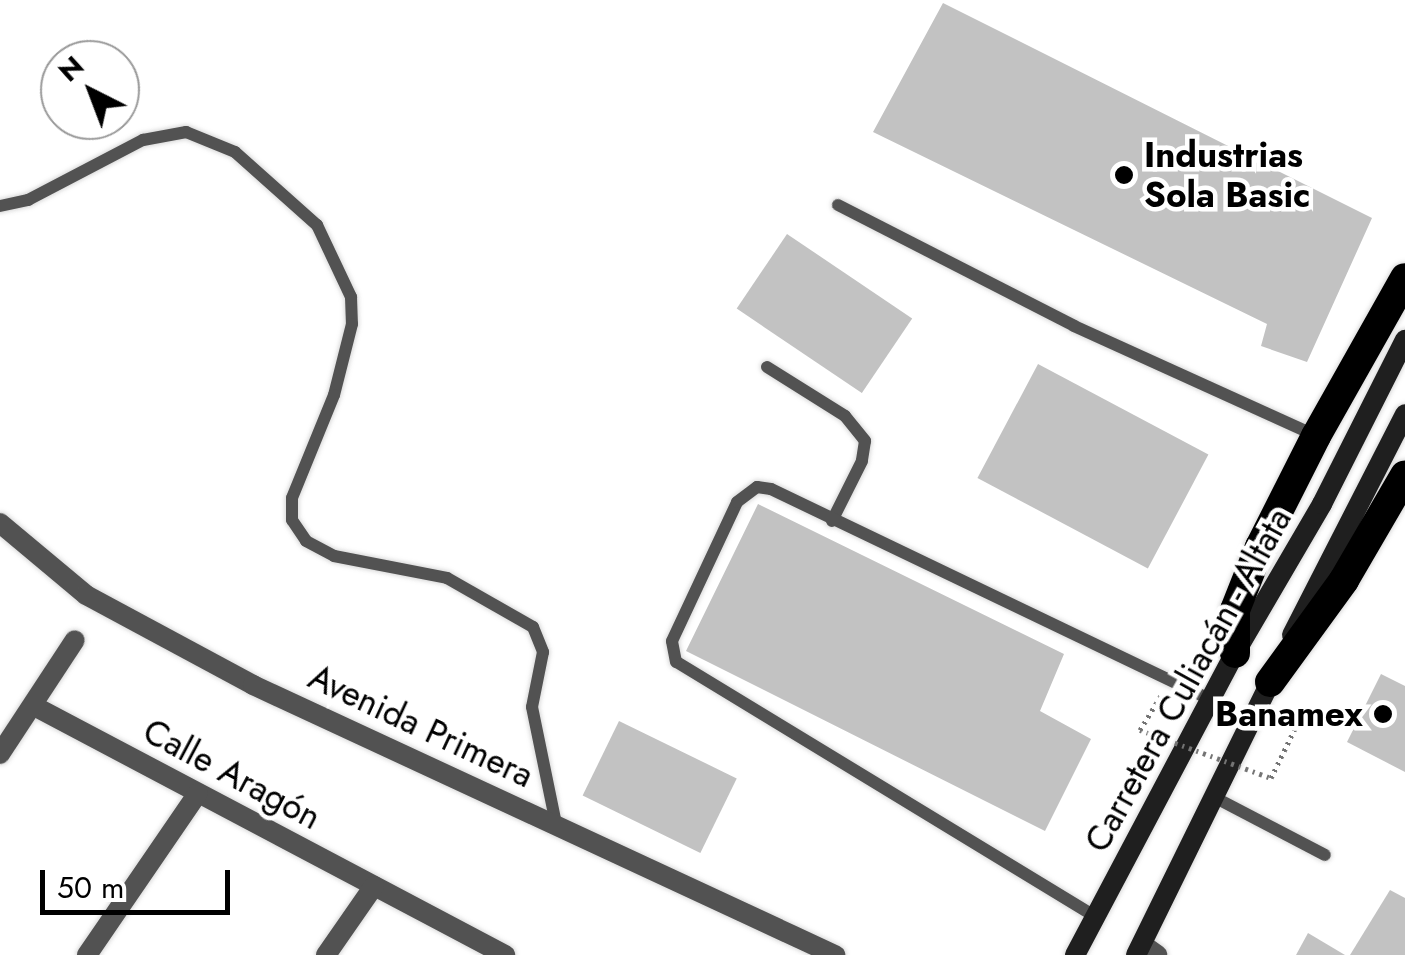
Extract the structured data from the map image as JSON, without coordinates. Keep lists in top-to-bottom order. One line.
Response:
{"streets":{"main road":["Carretera Culiacán - Altata"],"street":["Avenida Primera","Calle Aragón"]},"places":["Industrias Sola Basic","Banamex"],"scale_bar":"50 m","north":"top left"}
